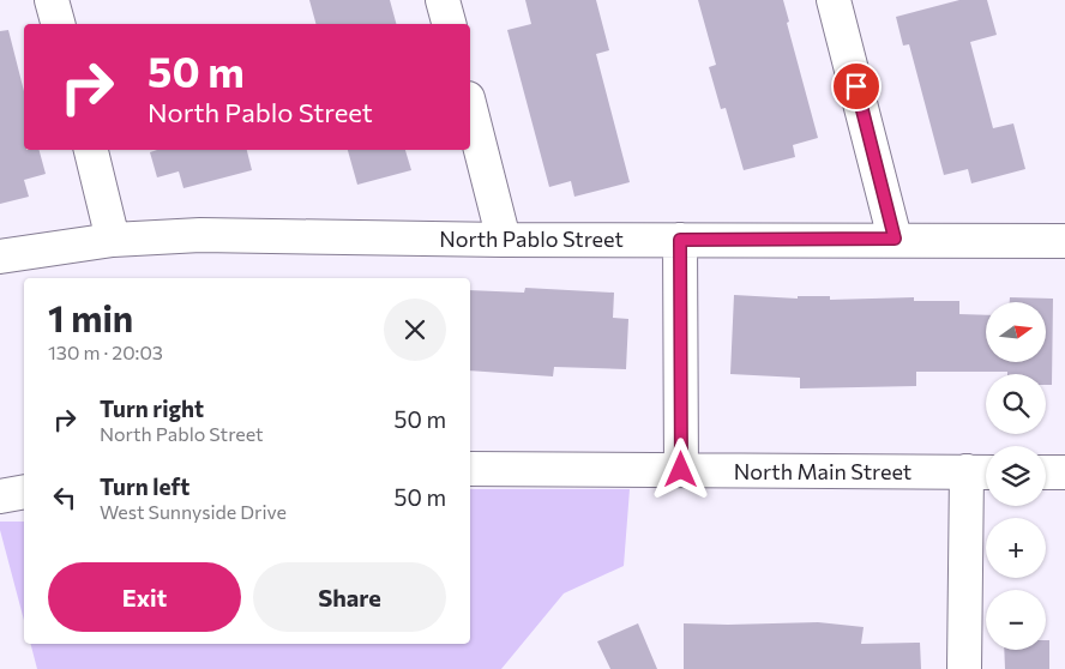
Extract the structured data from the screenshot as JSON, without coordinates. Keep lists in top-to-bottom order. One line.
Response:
{"streets":{"street":["North Pablo Street","North Main Street"]},"north":"right","page":{"turn":["50 m","North Pablo Street"],"heading":["1 min","130 m · 20:03"],"map_buttons":["+","−"],"list":[{"name":"Turn right","note":"North Pablo Street","value":"50 m"},{"name":"Turn left","note":"West Sunnyside Drive","value":"50 m"}],"buttons":["Exit","Share"]}}
